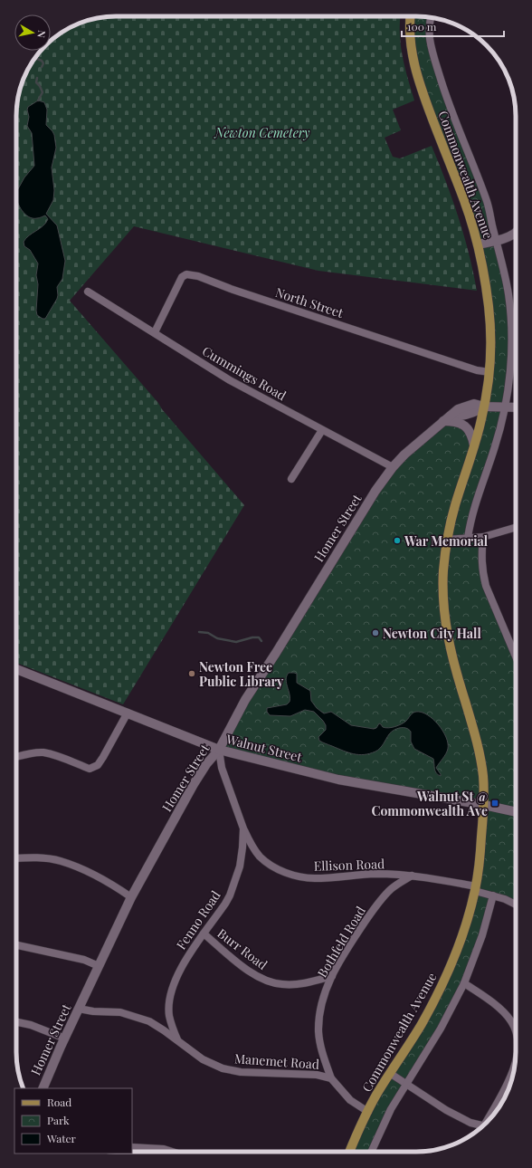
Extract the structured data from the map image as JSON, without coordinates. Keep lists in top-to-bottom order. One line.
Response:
{"streets":{"main road":["Commonwealth Avenue"],"street":["North Street","Cummings Road","Homer Street","Walnut Street","Ellison Road","Fenno Road","Bothfeld Road","Burr Road","Manemet Road"]},"crossings":[["Commonwealth Avenue","North Street"],["Commonwealth Avenue","Walnut Street"],["Commonwealth Avenue","Ellison Road"],["Commonwealth Avenue","Manemet Road"],["North Street","Cummings Road"],["Cummings Road","Homer Street"],["Homer Street","Walnut Street"],["Homer Street","Fenno Road"],["Homer Street","Manemet Road"],["Walnut Street","Fenno Road"],["Ellison Road","Fenno Road"],["Ellison Road","Bothfeld Road"],["Fenno Road","Burr Road"],["Fenno Road","Manemet Road"],["Bothfeld Road","Burr Road"],["Bothfeld Road","Manemet Road"]],"parks":["Newton Cemetery"],"places":{"other":["War Memorial","Newton City Hall","Newton Free Public Library"],"transit":["Walnut St @ Commonwealth Ave"]},"legend":["Road","Park","Water"],"scale_bar":"100 m","north":"right"}
